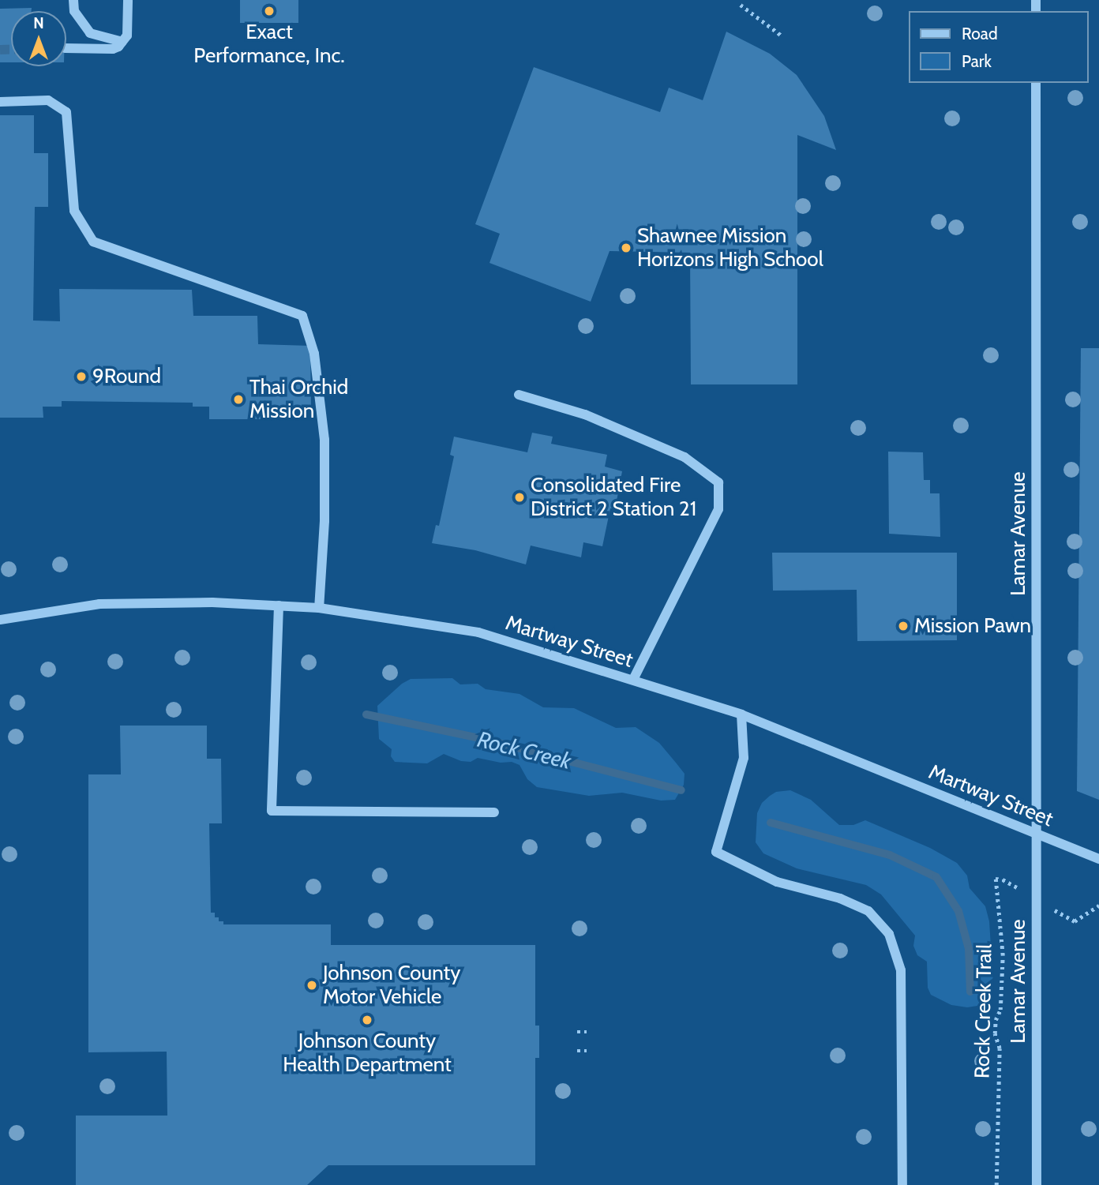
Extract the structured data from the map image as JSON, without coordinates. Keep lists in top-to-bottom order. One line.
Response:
{"streets":{"street":["Lamar Avenue","Martway Street"],"path":["Rock Creek Trail"]},"crossings":[["Lamar Avenue","Martway Street"]],"water":["Rock Creek"],"places":["Exact Performance, Inc.","Shawnee Mission Horizons High School","9Round","Thai Orchid Mission","Consolidated Fire District 2 Station 21","Mission Pawn","Johnson County Motor Vehicle","Johnson County Health Department"],"legend":["Road","Park"],"north":"top"}
